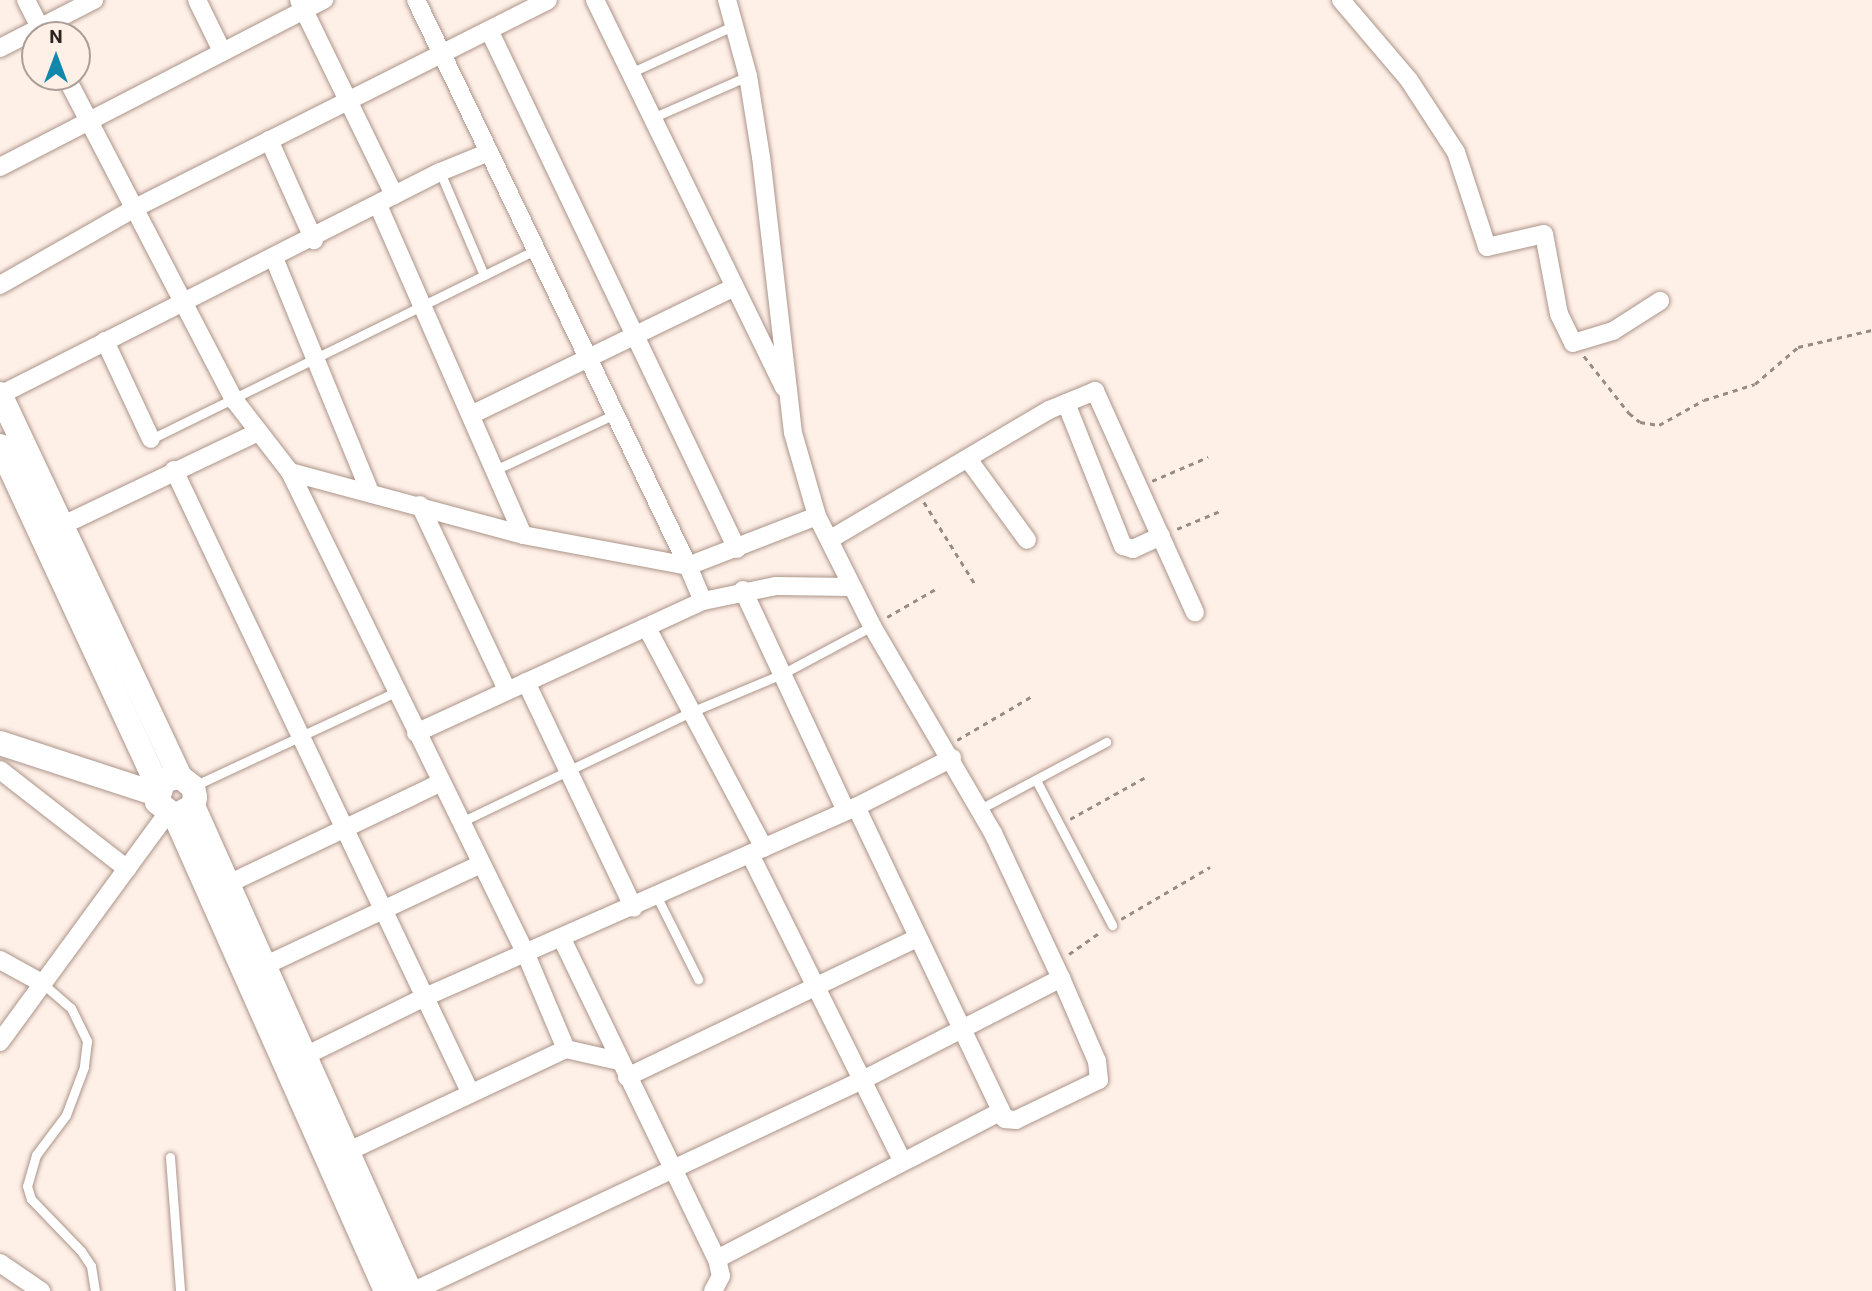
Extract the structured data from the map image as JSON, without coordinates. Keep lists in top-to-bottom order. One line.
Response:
{"north":"top"}
